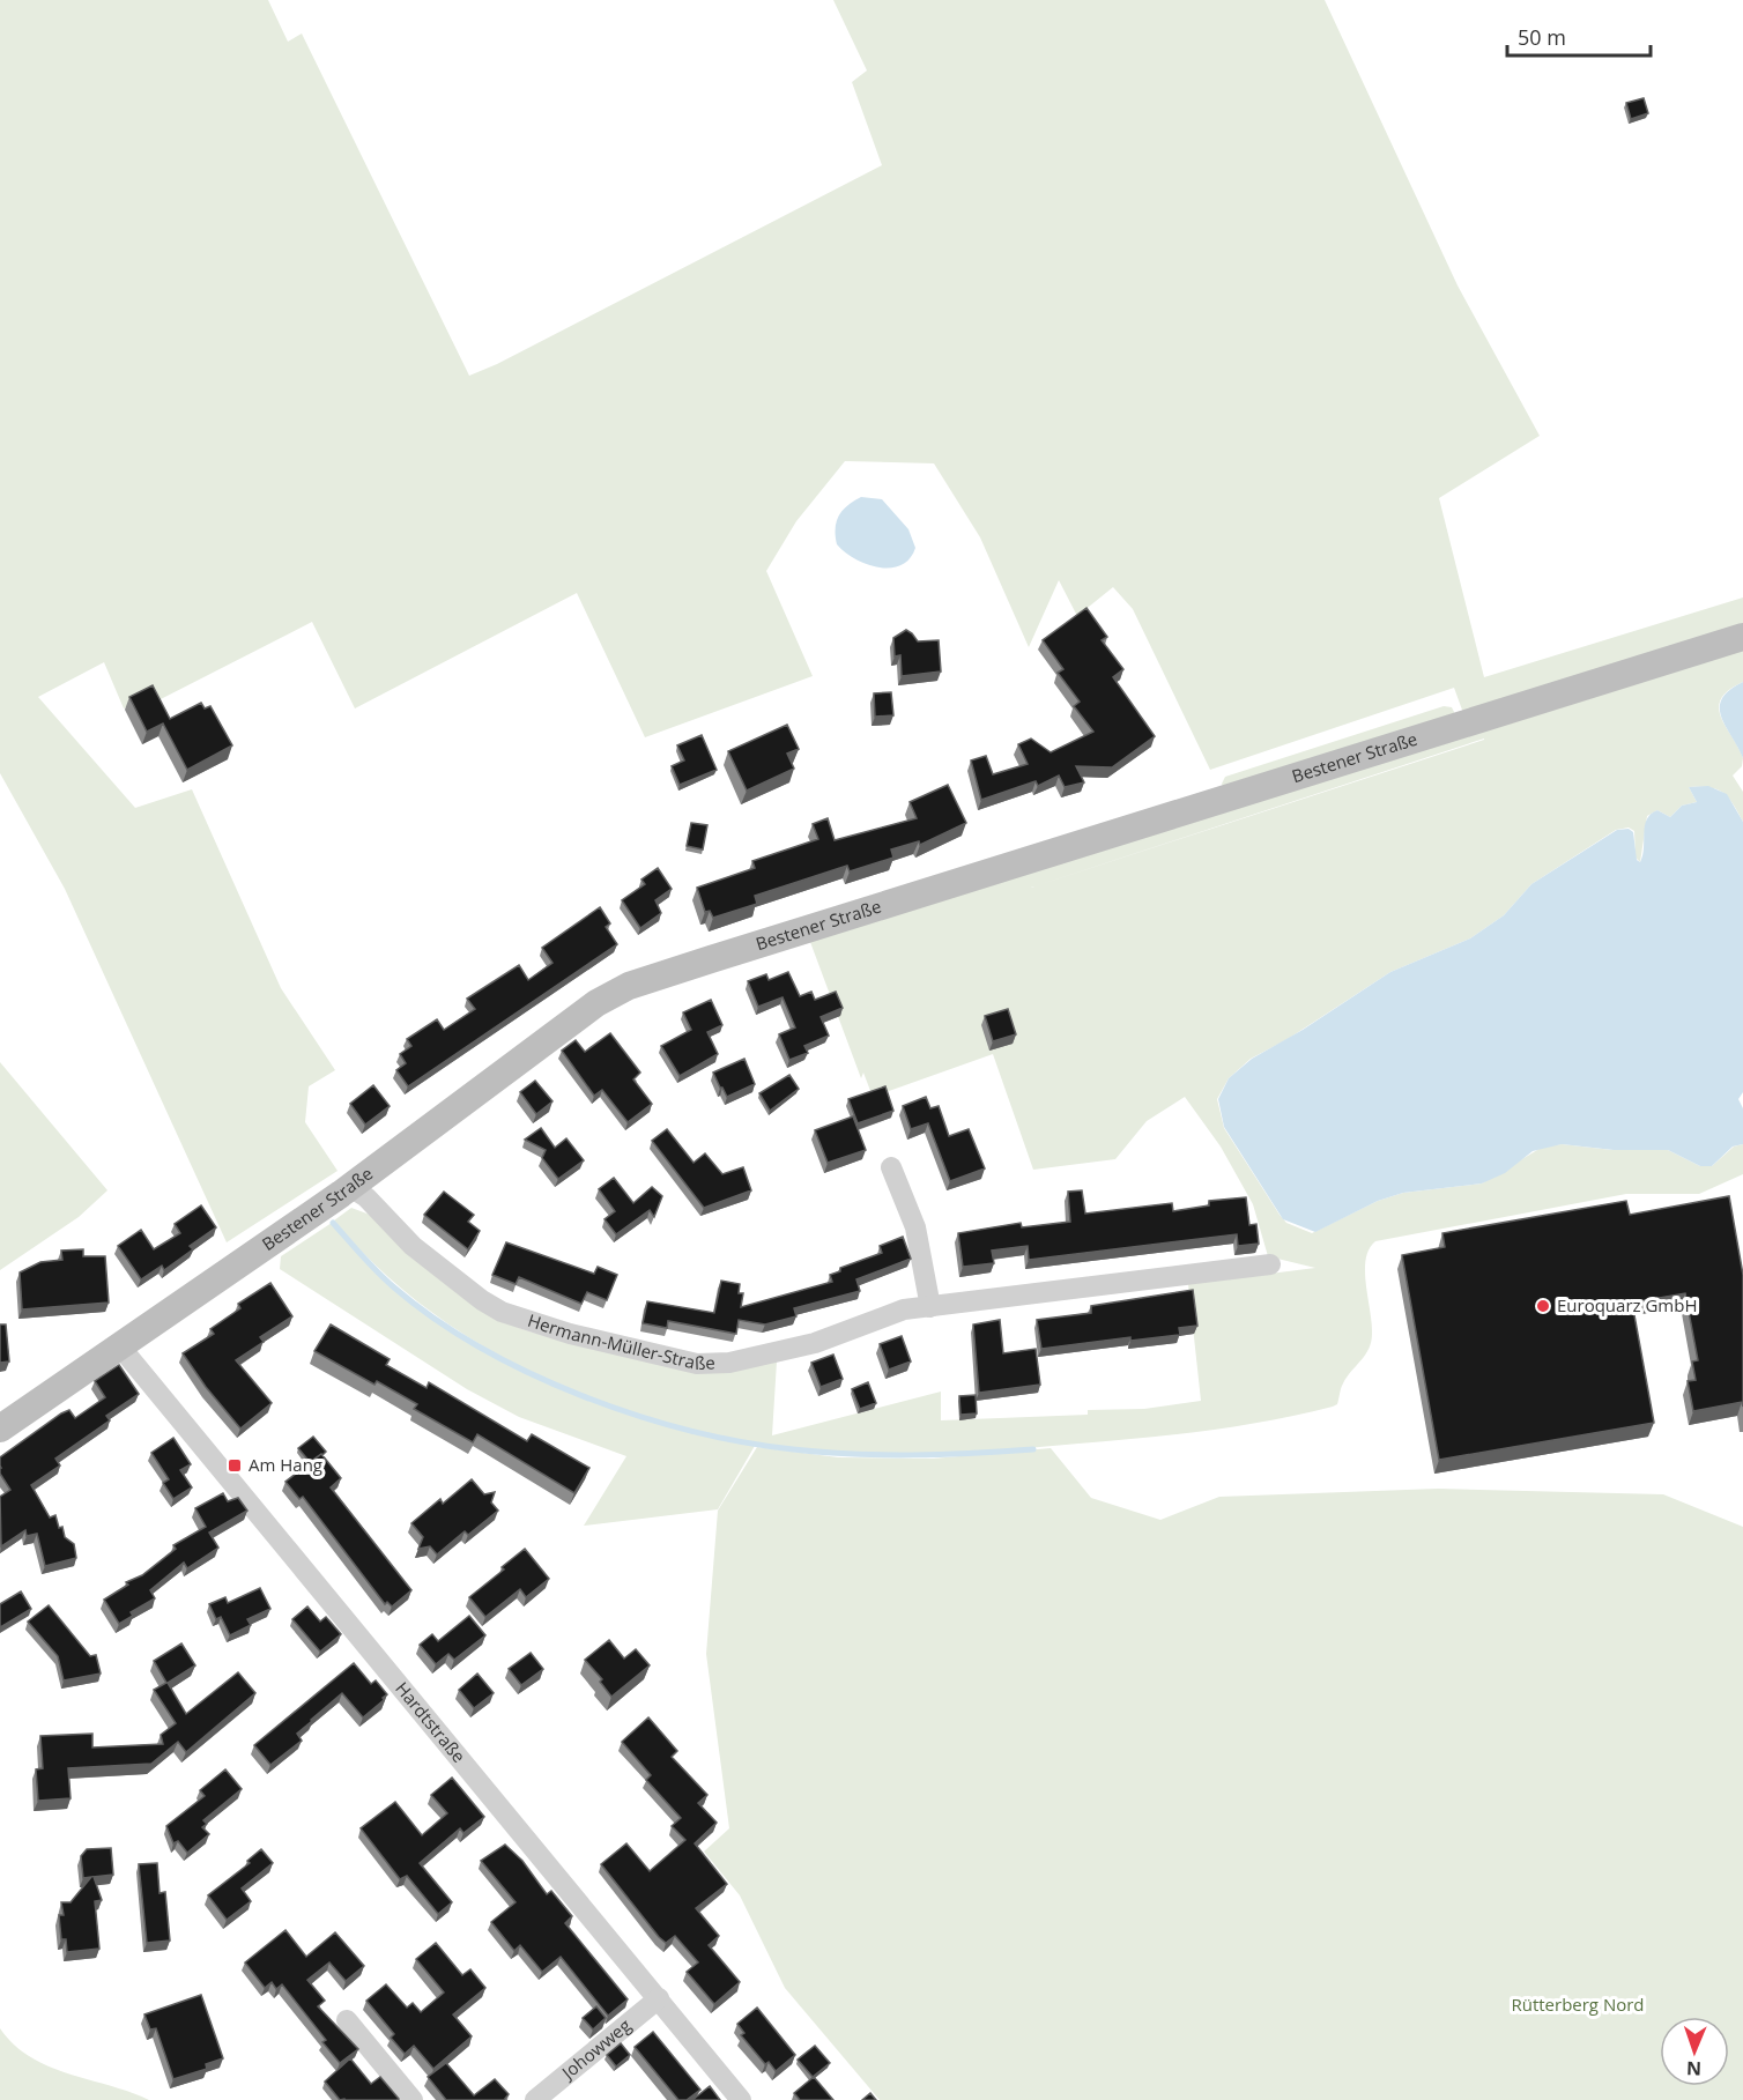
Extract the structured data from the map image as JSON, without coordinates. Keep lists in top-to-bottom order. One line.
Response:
{"streets":{"street":["Bestener Straße","Hermann-Müller-Straße","Hardtstraße","Johowweg"]},"crossings":[["Bestener Straße","Hermann-Müller-Straße"],["Bestener Straße","Hardtstraße"],["Hardtstraße","Johowweg"]],"parks":["Rütterberg Nord"],"places":{"other":["Euroquarz GmbH"],"transit":["Am Hang"]},"scale_bar":"50 m","north":"bottom"}
